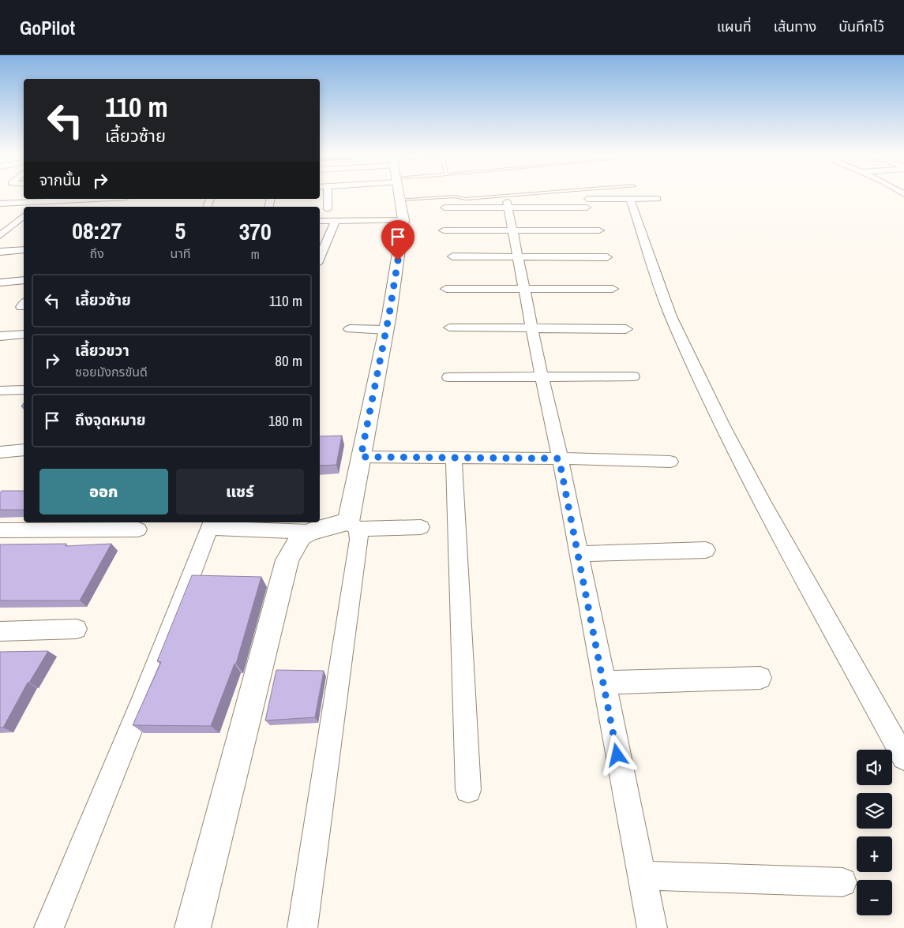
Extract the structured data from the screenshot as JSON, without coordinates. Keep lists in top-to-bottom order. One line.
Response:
{"page":{"header":"GoPilot","nav":["แผนที่","เส้นทาง","บันทึกไว้"],"turn":["110 m","เลี้ยวซ้าย"],"then":"จากนั้น","eta":["08:27","ถึง","5","นาที","370","m"],"list":[{"name":"เลี้ยวซ้าย","value":"110 m"},{"name":"เลี้ยวขวา","note":"ซอยมังกรขันดี","value":"80 m"},{"name":"ถึงจุดหมาย","value":"180 m"}],"buttons":["ออก","แชร์"],"map_buttons":["+","−"]}}
